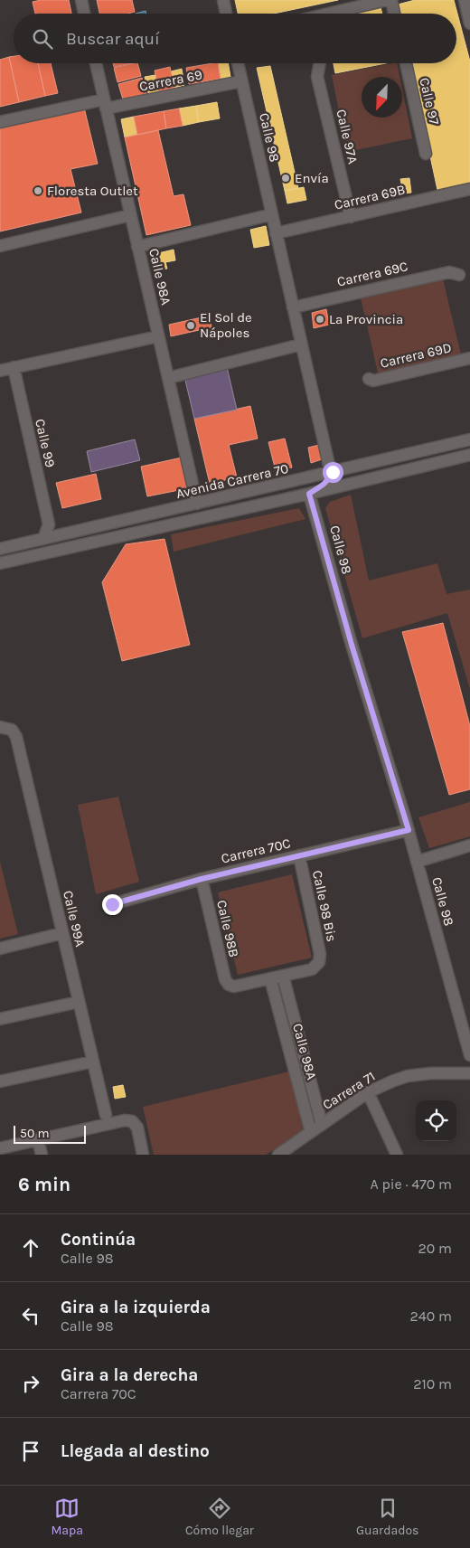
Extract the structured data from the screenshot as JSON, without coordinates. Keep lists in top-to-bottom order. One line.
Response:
{"streets":{"street":["Carrera 69","Calle 97","Calle 97A","Calle 98","Carrera 69B","Carrera 69C","Calle 98A","Carrera 69D","Calle 99","Avenida Carrera 70","Carrera 70C","Calle 98 Bis","Calle 99A","Calle 98B","Carrera 71"]},"crossings":[["Carrera 69","Calle 98"],["Carrera 69","Calle 98A"],["Calle 97A","Carrera 69B"],["Calle 98","Carrera 69B"],["Calle 98","Carrera 69C"],["Calle 98","Avenida Carrera 70"],["Calle 98","Carrera 70C"],["Calle 98A","Avenida Carrera 70"],["Calle 98A","Calle 98 Bis"],["Calle 98A","Calle 98B"],["Calle 98A","Carrera 71"],["Carrera 70C","Calle 98 Bis"],["Carrera 70C","Calle 98B"]],"places":["Envía","Floresta Outlet","La Provincia","El Sol de Nápoles"],"scale_bar":"50 m","north":"bottom left","page":{"search":"Buscar aquí","scale":"50 m","heading":["6 min","A pie · 470 m"],"list":[["Continúa","Calle 98","20 m"],["Gira a la izquierda","Calle 98","240 m"],["Gira a la derecha","Carrera 70C","210 m"],"Llegada al destino"],"nav":["Mapa","Cómo llegar","Guardados"]}}
